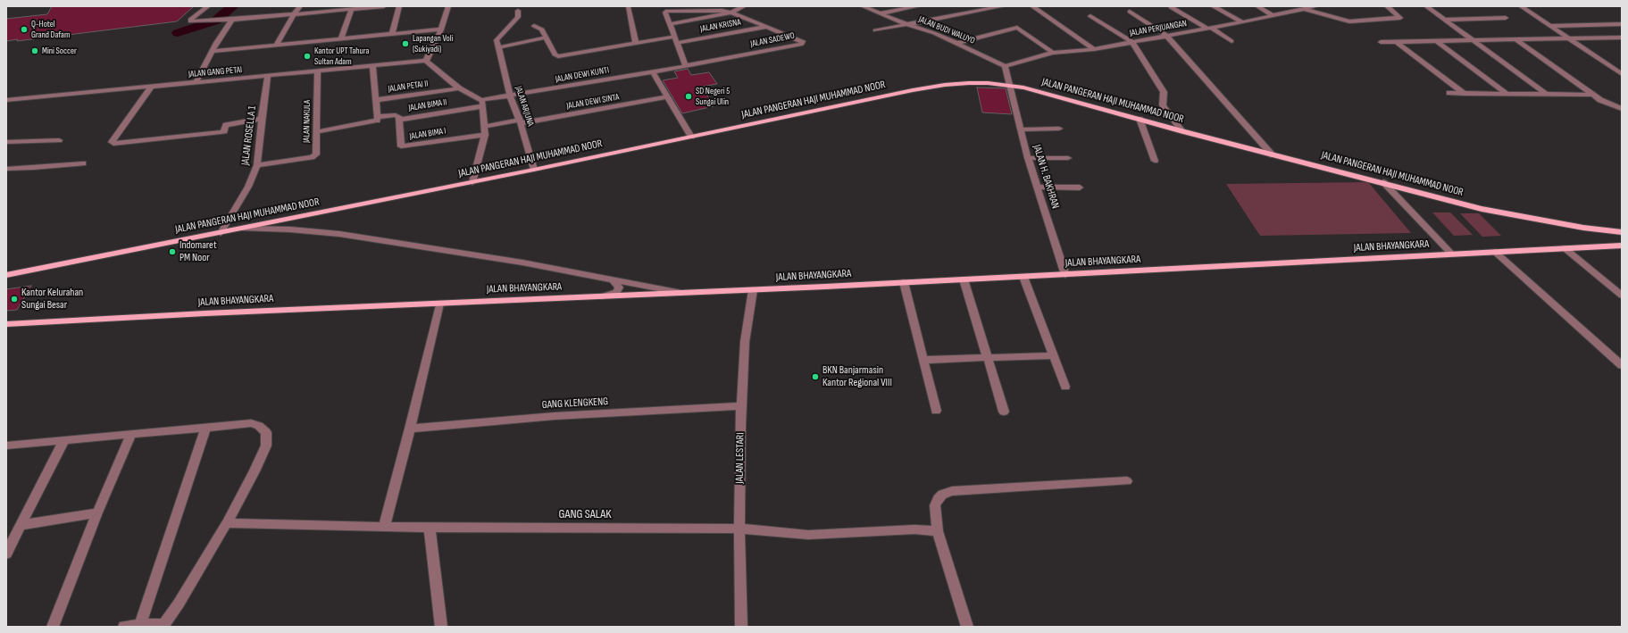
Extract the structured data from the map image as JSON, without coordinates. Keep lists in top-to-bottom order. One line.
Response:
{"streets":{"main road":["JALAN PANGERAN HAJI MUHAMMAD NOOR","JALAN BHAYANGKARA"],"street":["JALAN KRISNA","JALAN PERJUANGAN","JALAN BUDI WALUYO","JALAN SADEWO","JALAN GANG PETAI","JALAN DEWI KUNTI","JALAN PETAI II","JALAN DEWI SINTA","JALAN BIMA II","JALAN ARJUNA","JALAN NAKULA","JALAN BIMA I","JALAN ROSELLA 1","JALAN H. BAKHRAN","GANG KLENGKENG","JALAN LESTARI","GANG SALAK"]},"crossings":[["JALAN KRISNA","JALAN SADEWO"],["JALAN PERJUANGAN","JALAN BUDI WALUYO"],["JALAN SADEWO","JALAN DEWI KUNTI"],["JALAN GANG PETAI","JALAN NAKULA"],["JALAN GANG PETAI","JALAN ROSELLA 1"],["JALAN DEWI KUNTI","JALAN BIMA II"],["JALAN DEWI KUNTI","JALAN ARJUNA"],["JALAN PETAI II","JALAN BIMA II"],["JALAN PANGERAN HAJI MUHAMMAD NOOR","JALAN ARJUNA"],["JALAN PANGERAN HAJI MUHAMMAD NOOR","JALAN ROSELLA 1"],["JALAN PANGERAN HAJI MUHAMMAD NOOR","JALAN H. BAKHRAN"],["JALAN DEWI SINTA","JALAN ARJUNA"],["JALAN BIMA II","JALAN BIMA I"],["JALAN NAKULA","JALAN ROSELLA 1"],["JALAN H. BAKHRAN","JALAN BHAYANGKARA"],["JALAN BHAYANGKARA","JALAN LESTARI"],["GANG KLENGKENG","JALAN LESTARI"],["JALAN LESTARI","GANG SALAK"]],"places":["Q-Hotel Grand Dafam","Lapangan Voli (Sukiyadi)","Mini Soccer","Kantor UPT Tahura Sultan Adam","SD Negeri 5 Sungai Ulin","Indomaret PM Noor","Kantor Kelurahan Sungai Besar","BKN Banjarmasin Kantor Regional VIII"]}
